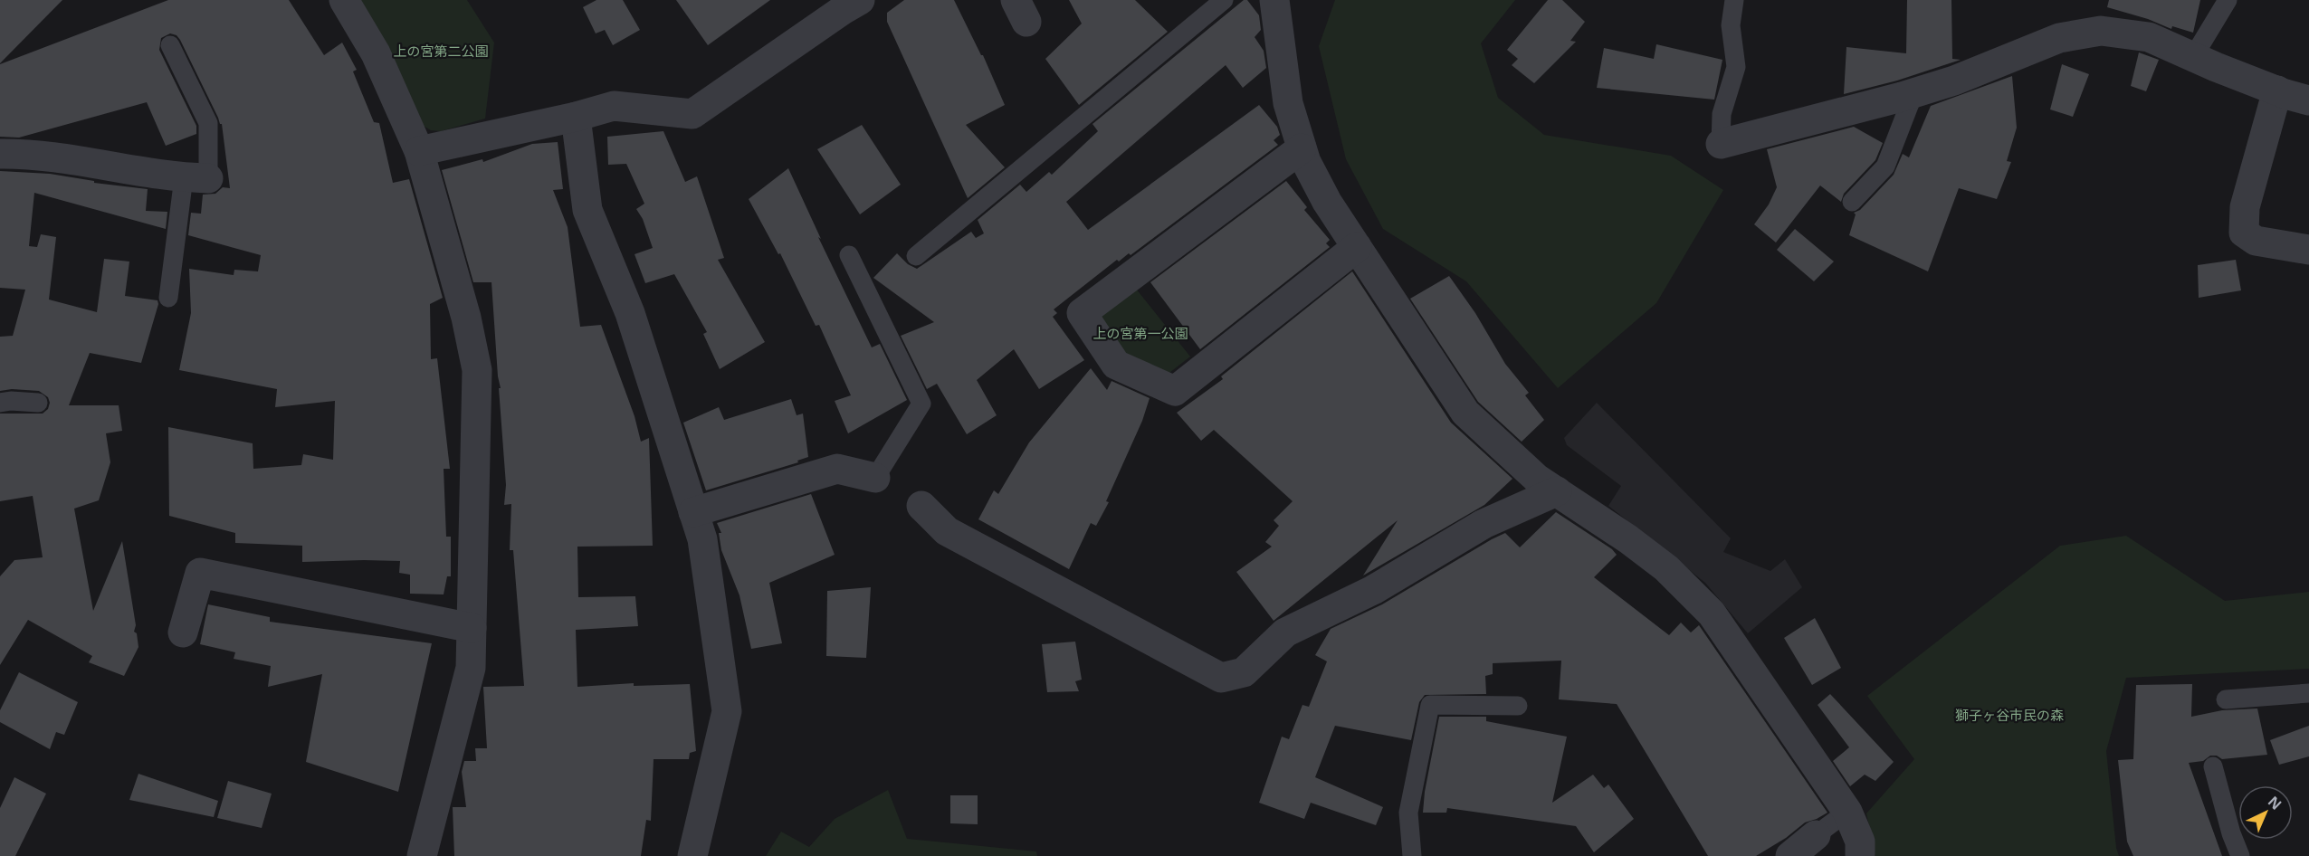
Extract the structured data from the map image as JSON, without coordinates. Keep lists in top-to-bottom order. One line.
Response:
{"parks":["上の宮第二公園","上の宮第一公園","獅子ヶ谷市民の森"],"north":"top right"}
